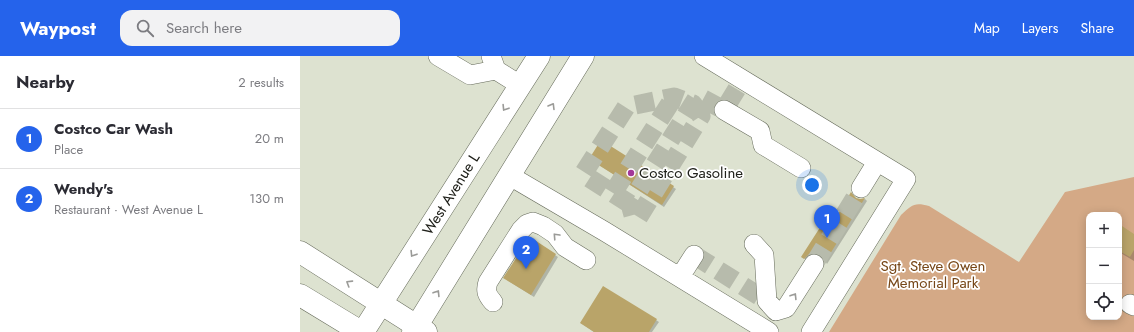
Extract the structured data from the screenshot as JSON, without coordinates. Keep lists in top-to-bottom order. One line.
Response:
{"streets":{"main road":["West Avenue L"]},"parks":["Sgt. Steve Owen Memorial Park"],"places":["Costco Gasoline"],"page":{"header":"Waypost","search":"Search here","nav":["Map","Layers","Share"],"heading":["Nearby","2 results"],"list":[{"mark":"1","name":"Costco Car Wash","note":"Place","value":"20 m"},{"mark":"2","name":"Wendy's","note":"Restaurant · West Avenue L","value":"130 m"}],"pins":["1","2"],"map_buttons":["+","−"]}}
